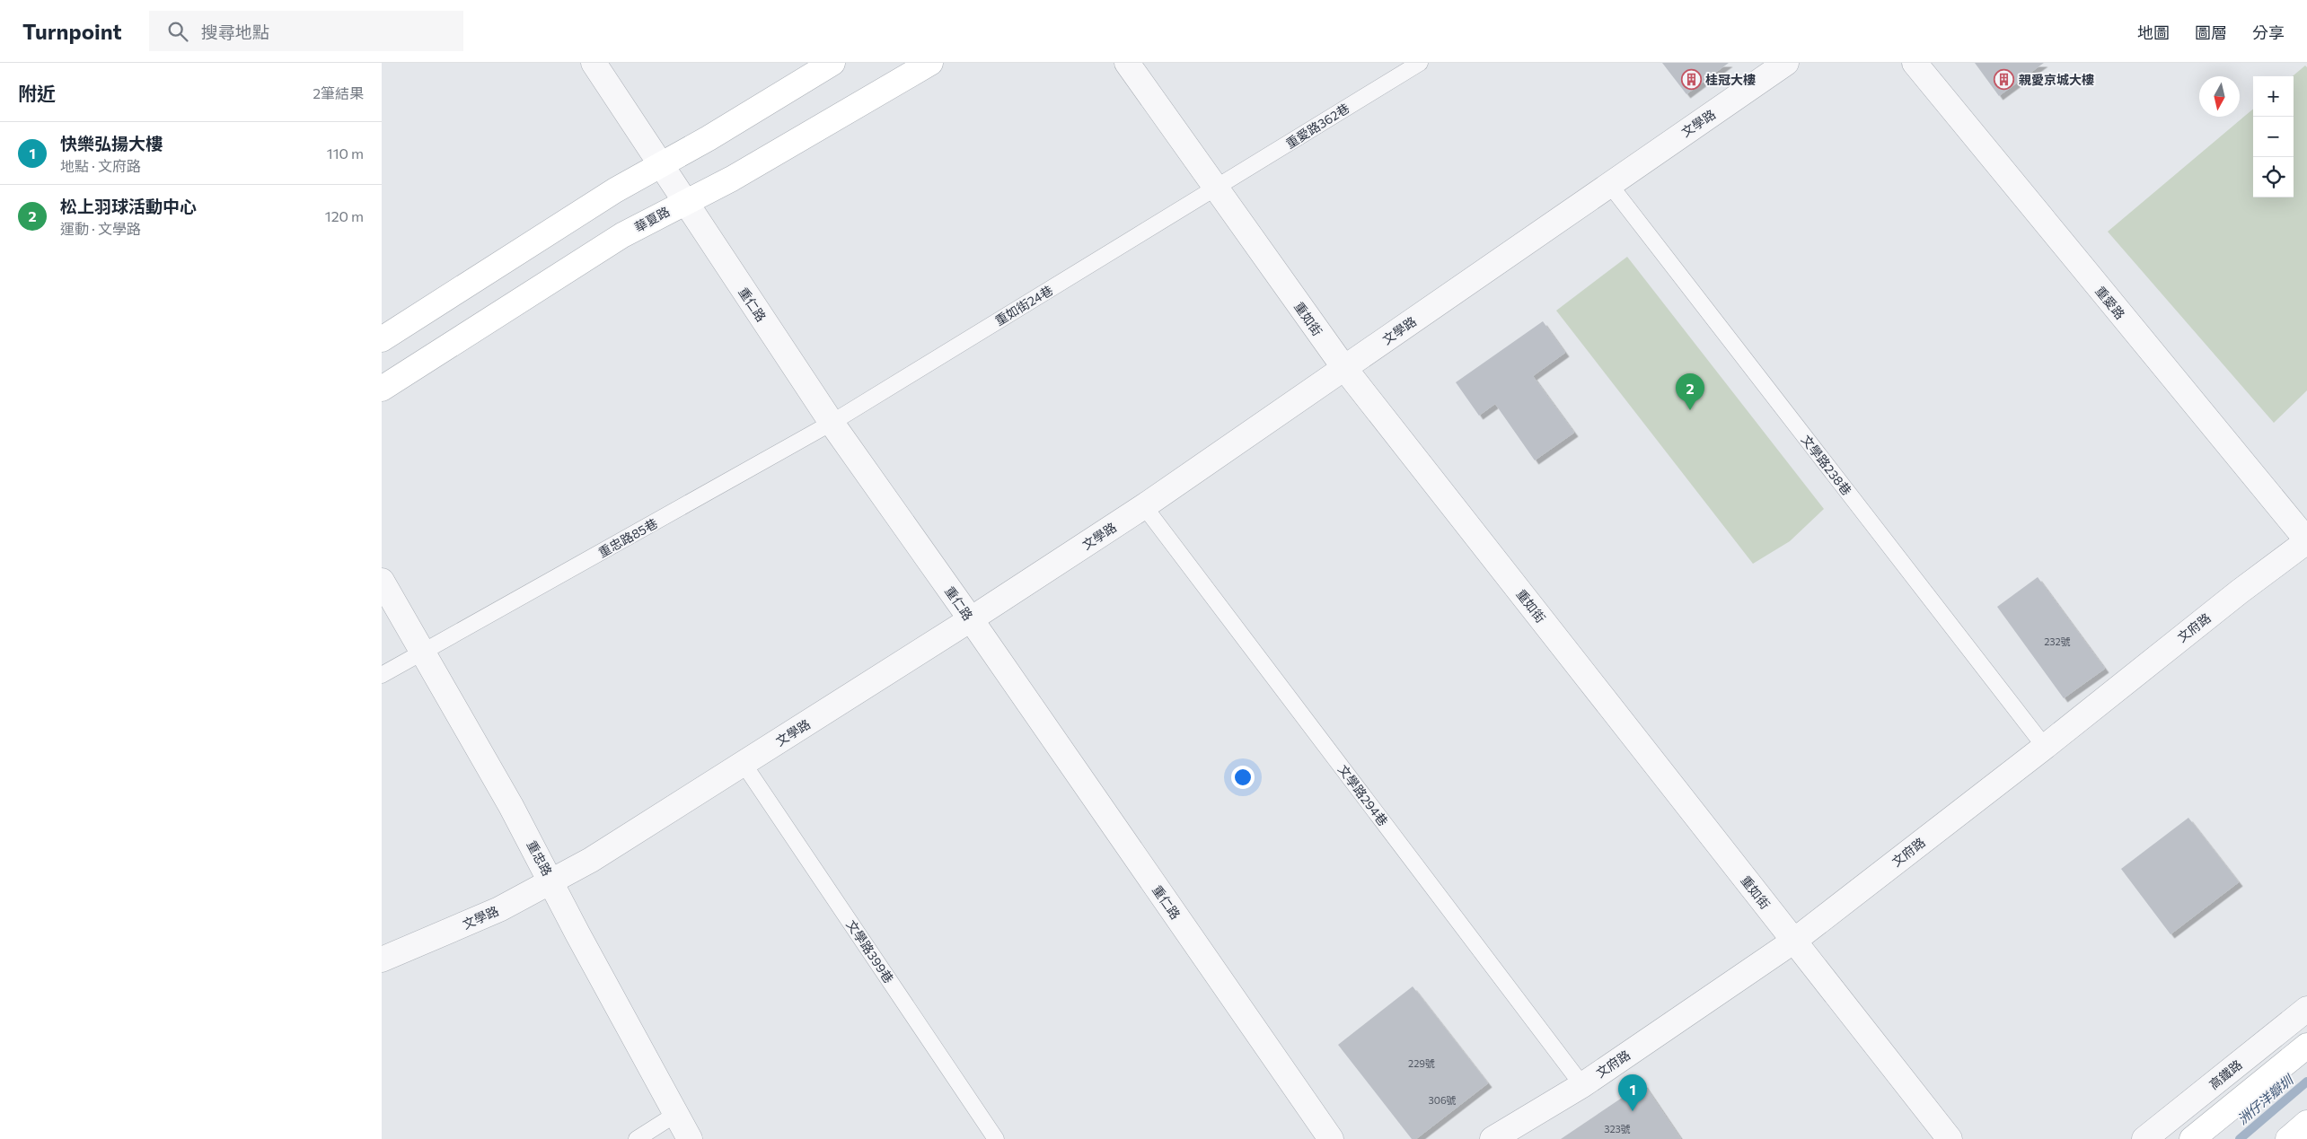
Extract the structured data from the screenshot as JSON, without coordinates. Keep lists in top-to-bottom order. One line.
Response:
{"streets":{"street":["文學路","華夏路","重愛路","重仁路","重如街","文府路","重忠路","高鐵路"],"lane":["重愛路362巷","重如街24巷","文學路238巷","重忠路85巷","文學路294巷","文學路399巷"]},"crossings":[["文學路","重仁路"],["文學路","重如街"],["文學路","文學路238巷"],["文學路","文學路294巷"],["文學路","重忠路"],["文學路","文學路399巷"],["重愛路362巷","重如街24巷"],["重愛路362巷","重如街"],["華夏路","重仁路"],["重愛路","文府路"],["重仁路","重如街24巷"],["重仁路","重忠路85巷"],["重如街24巷","重如街"],["重如街24巷","重忠路85巷"],["重如街","文府路"],["文學路238巷","文府路"],["重忠路85巷","重忠路"],["文府路","文學路294巷"]],"water":["洲仔洋瓣圳"],"places":{"building":["桂冠大樓","親愛京城大樓"]},"house_numbers":["232號","229號","306號","323號"],"north":"bottom","page":{"header":"Turnpoint","search":"搜尋地點","nav":["地圖","圖層","分享"],"heading":["附近","2筆結果"],"map_buttons":["+","−"],"list":[{"mark":"1","name":"快樂弘揚大樓","note":"地點 · 文府路","value":"110 m"},{"mark":"2","name":"松上羽球活動中心","note":"運動 · 文學路","value":"120 m"}],"pins":["2","1"]}}
